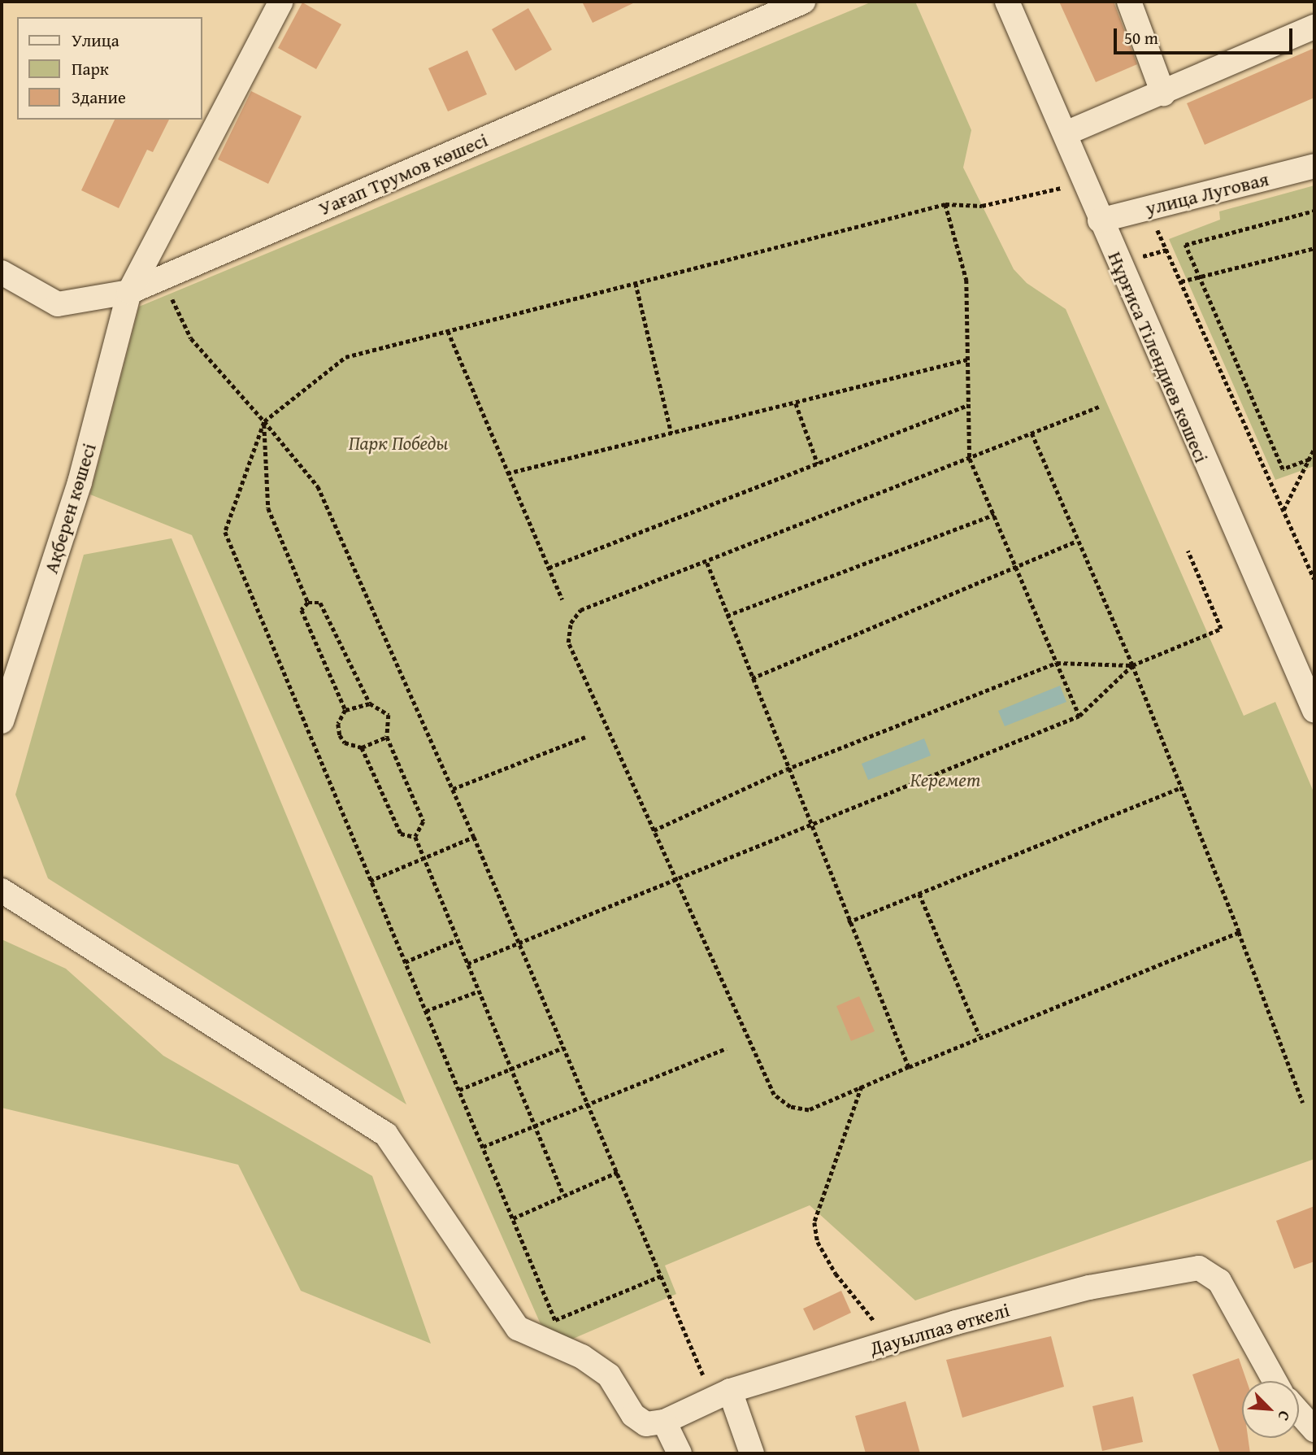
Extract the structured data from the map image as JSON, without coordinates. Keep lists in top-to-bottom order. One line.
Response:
{"streets":{"street":["Уағап Трумов көшесі","улица Луговая","Нұрғиса Тілендиев көшесі","Ақберен көшесі","Дауылпаз өткелі"]},"crossings":[["Уағап Трумов көшесі","Ақберен көшесі"],["улица Луговая","Нұрғиса Тілендиев көшесі"]],"parks":["Парк Победы","Керемет"],"legend":["Улица","Парк","Здание"],"scale_bar":"50 m","north":"bottom right"}
